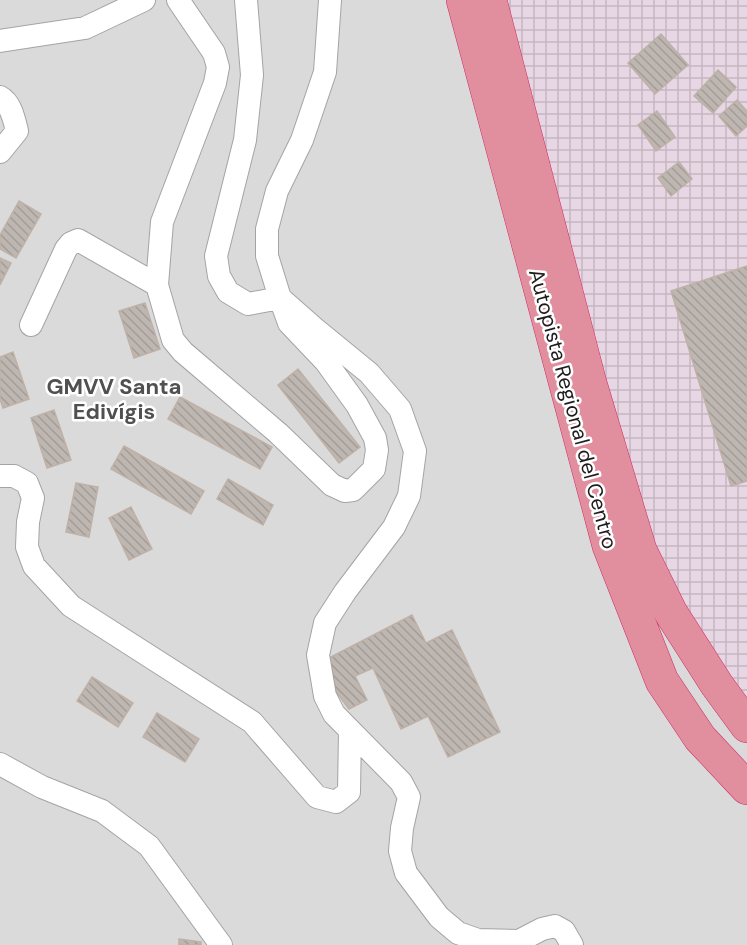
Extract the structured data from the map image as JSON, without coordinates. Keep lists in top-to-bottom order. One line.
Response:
{"streets":{"highway":["Autopista Regional del Centro"]},"districts":["GMVV Santa Edivígis"]}
